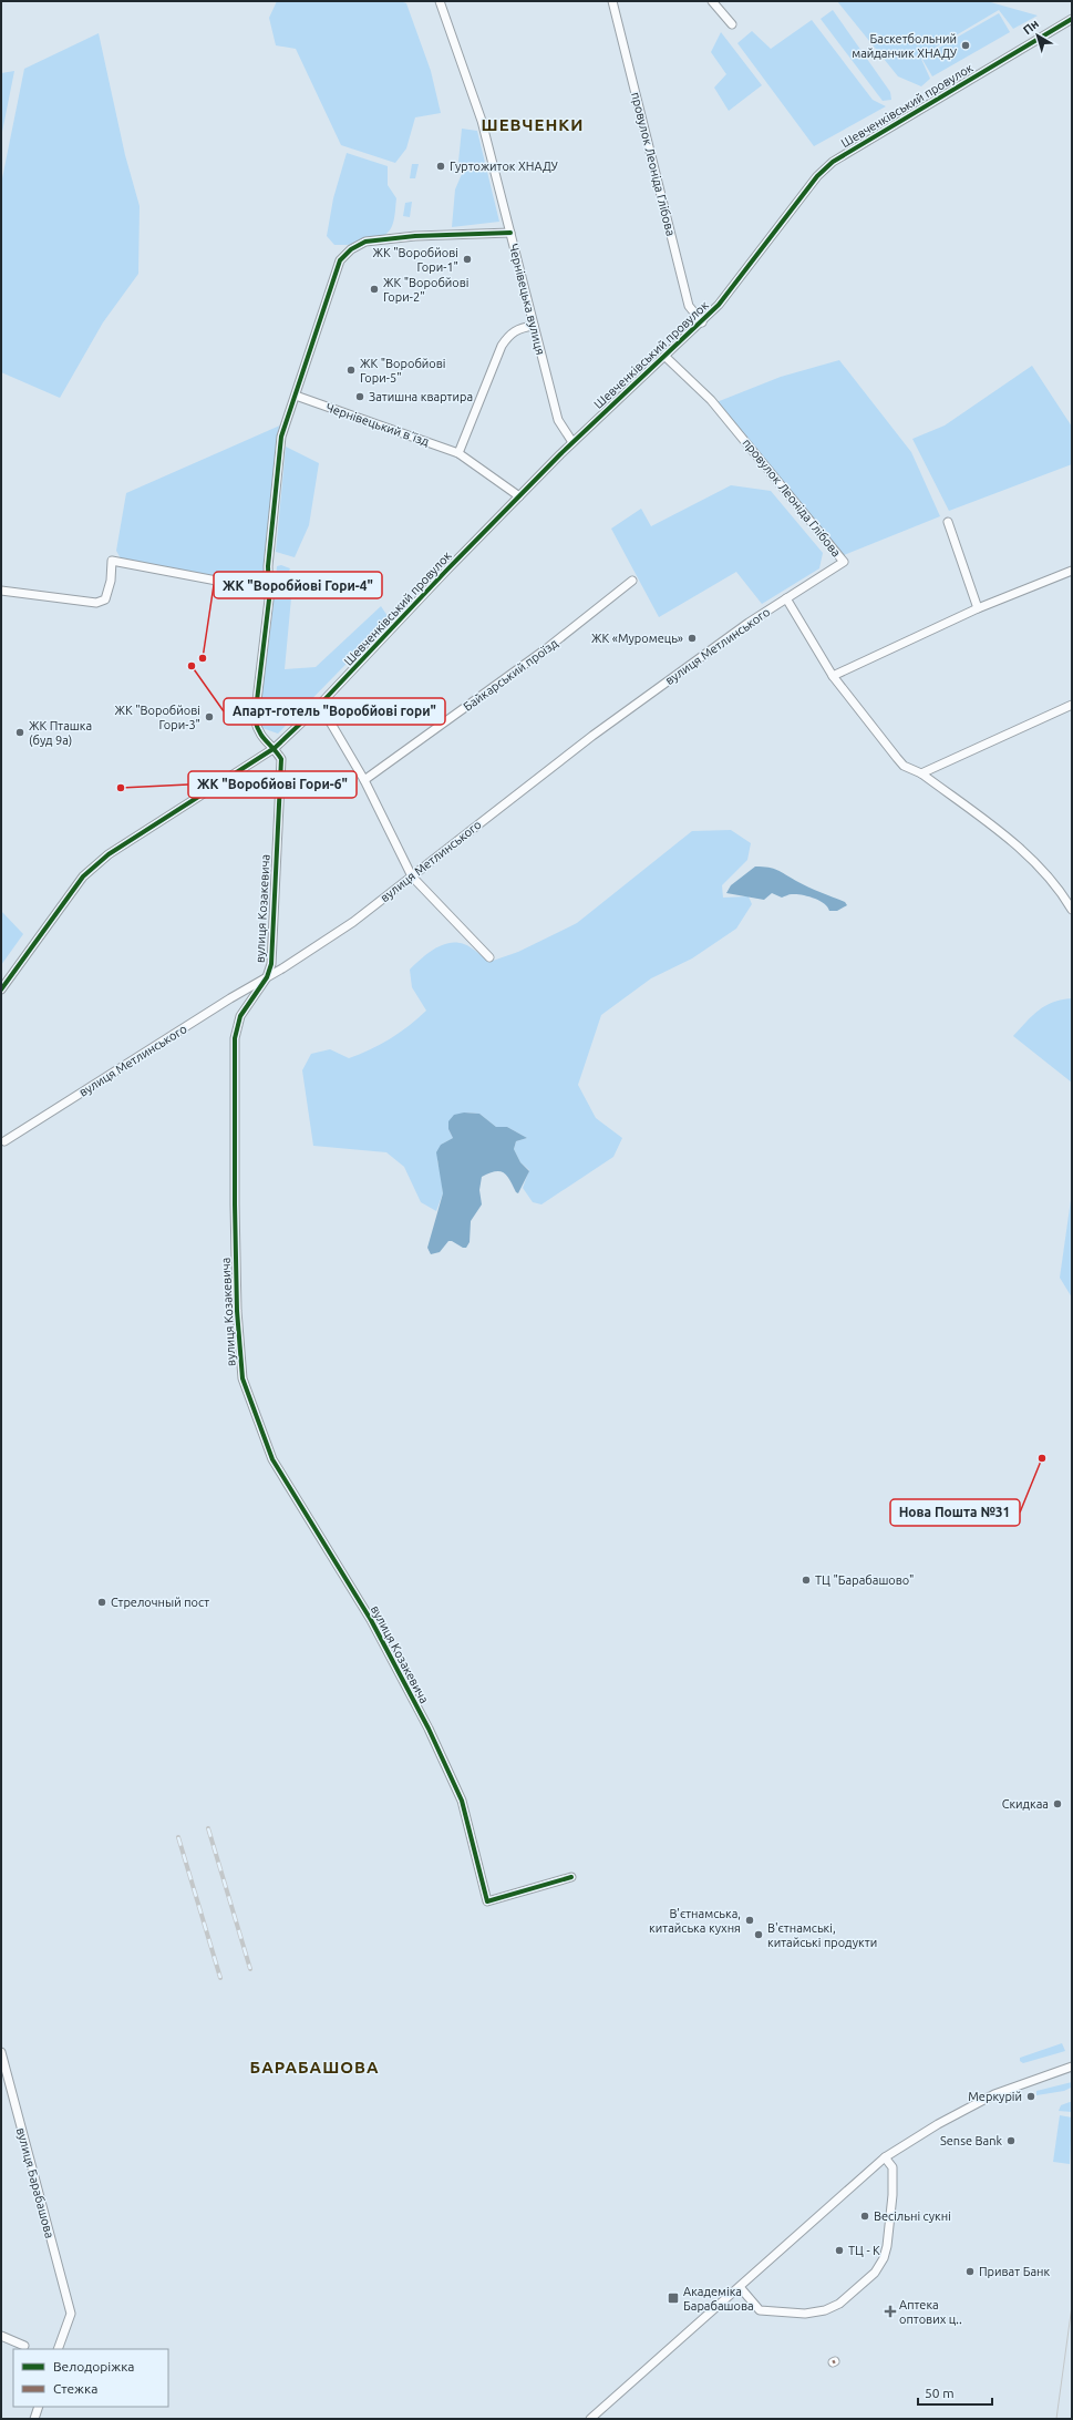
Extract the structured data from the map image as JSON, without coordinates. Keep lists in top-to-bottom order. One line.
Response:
{"streets":{"street":["Шевченківський провулок","провулок Леоніда Глібова","Чернівецька вулиця","Чернівецький вʼїзд","вулиця Метлинського","Байкарський проїзд","вулиця Козакевича","вулиця Барабашова"]},"crossings":[["Шевченківський провулок","провулок Леоніда Глібова"],["Шевченківський провулок","Чернівецька вулиця"],["Шевченківський провулок","Чернівецький вʼїзд"],["Шевченківський провулок","вулиця Козакевича"],["провулок Леоніда Глібова","вулиця Метлинського"],["вулиця Метлинського","вулиця Козакевича"]],"districts":["ШЕВЧЕНКИ","БАРАБАШОВА"],"places":{"other":["Баскетбольний майданчик ХНАДУ","Гуртожиток ХНАДУ","ЖК \"Воробйові Гори-1\"","ЖК \"Воробйові Гори-2\"","ЖК \"Воробйові Гори-5\"","Затишна квартира","ЖК «Муромець»","ЖК \"Воробйові Гори-4\"","Апарт-готель \"Воробйові гори\"","ЖК \"Воробйові Гори-3\"","ЖК Пташка (буд 9а)","ЖК \"Воробйові Гори-6\"","Нова Пошта №31","ТЦ \"Барабашово\"","Стрелочный пост","Скидкаа","В'єтнамська, китайська кухня","В'єтнамські, китайські продукти","Меркурій","Sense Bank","Весільні сукні","ТЦ - К","Приват Банк"],"transit":["Академіка Барабашова"],"health":["Аптека оптових ц‥"]},"legend":["Велодоріжка","Стежка"],"scale_bar":"50 m","north":"top left"}
